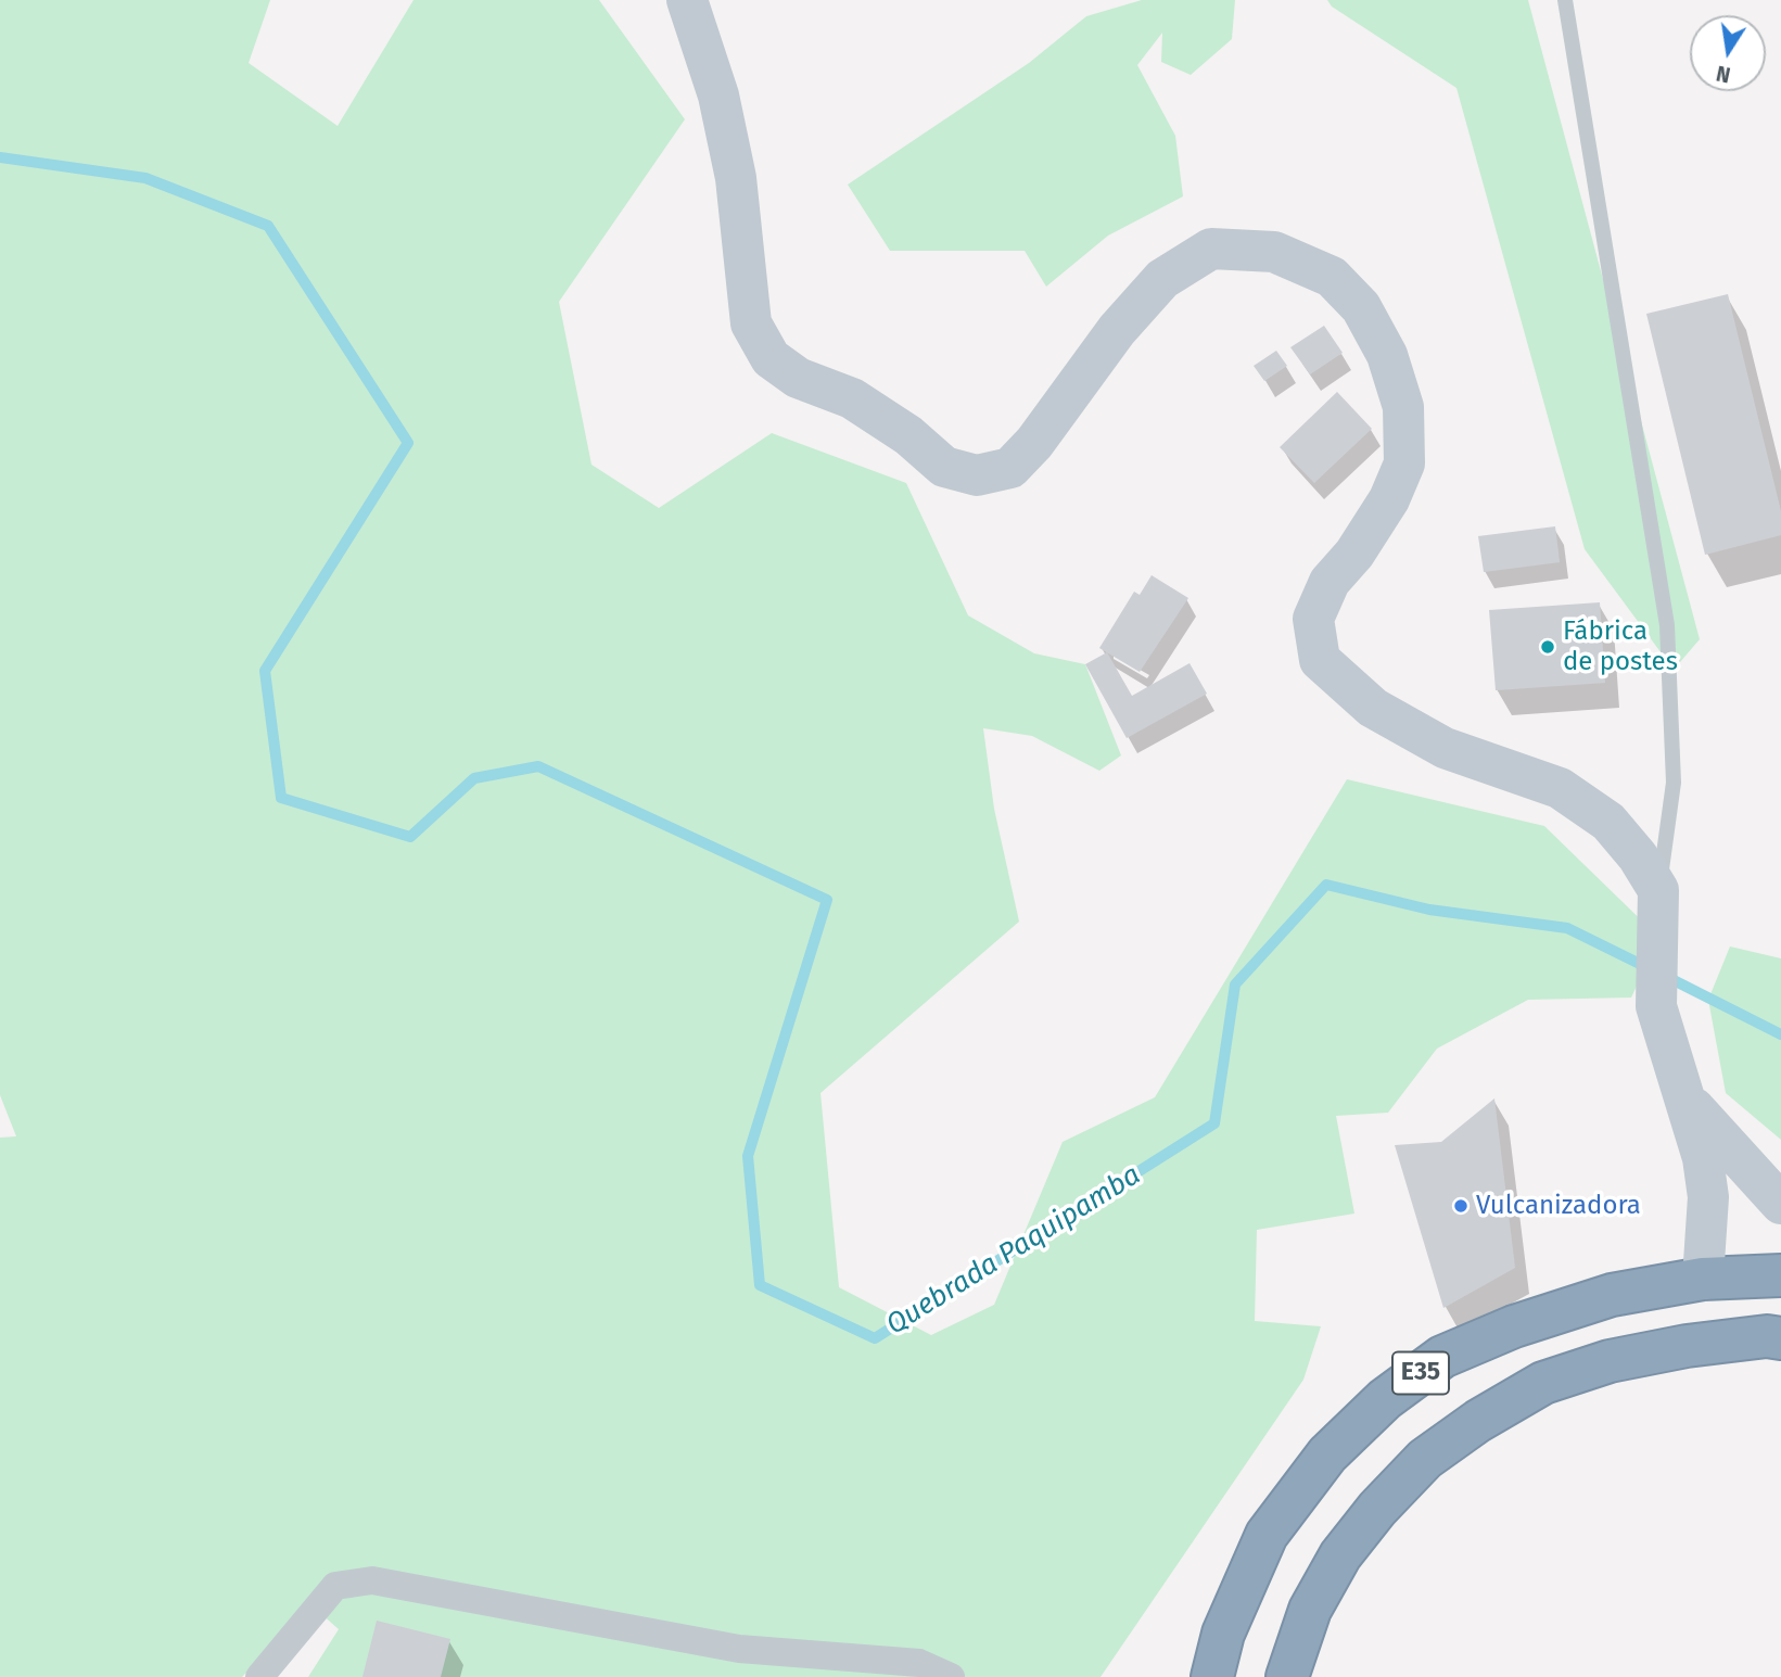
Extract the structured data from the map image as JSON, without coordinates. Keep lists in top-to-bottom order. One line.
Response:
{"streets":{"highway":["E35"]},"water":["Quebrada Paquipamba"],"places":["Fábrica de postes","Vulcanizadora"],"north":"bottom"}
